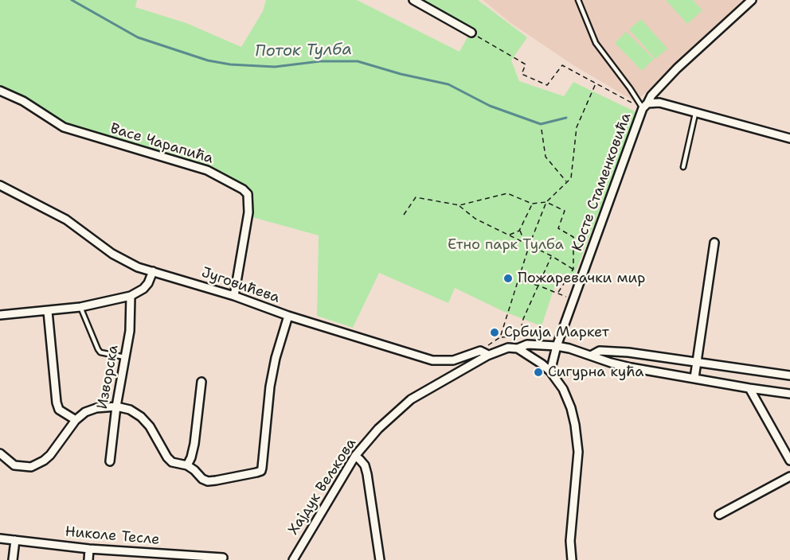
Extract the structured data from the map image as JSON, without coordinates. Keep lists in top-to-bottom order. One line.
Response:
{"streets":{"street":["Васе Чарапића","Косте Стаменковића","Југовићева","Изворска","Хајдук Вељкова","Николе Тесле"]},"crossings":[["Васе Чарапића","Југовићева"],["Косте Стаменковића","Хајдук Вељкова"]],"water":["Поток Тулба"],"parks":["Етно парк Тулба"],"places":["Пожаревачки мир","Србија Маркет","Сигурна кућа"]}
